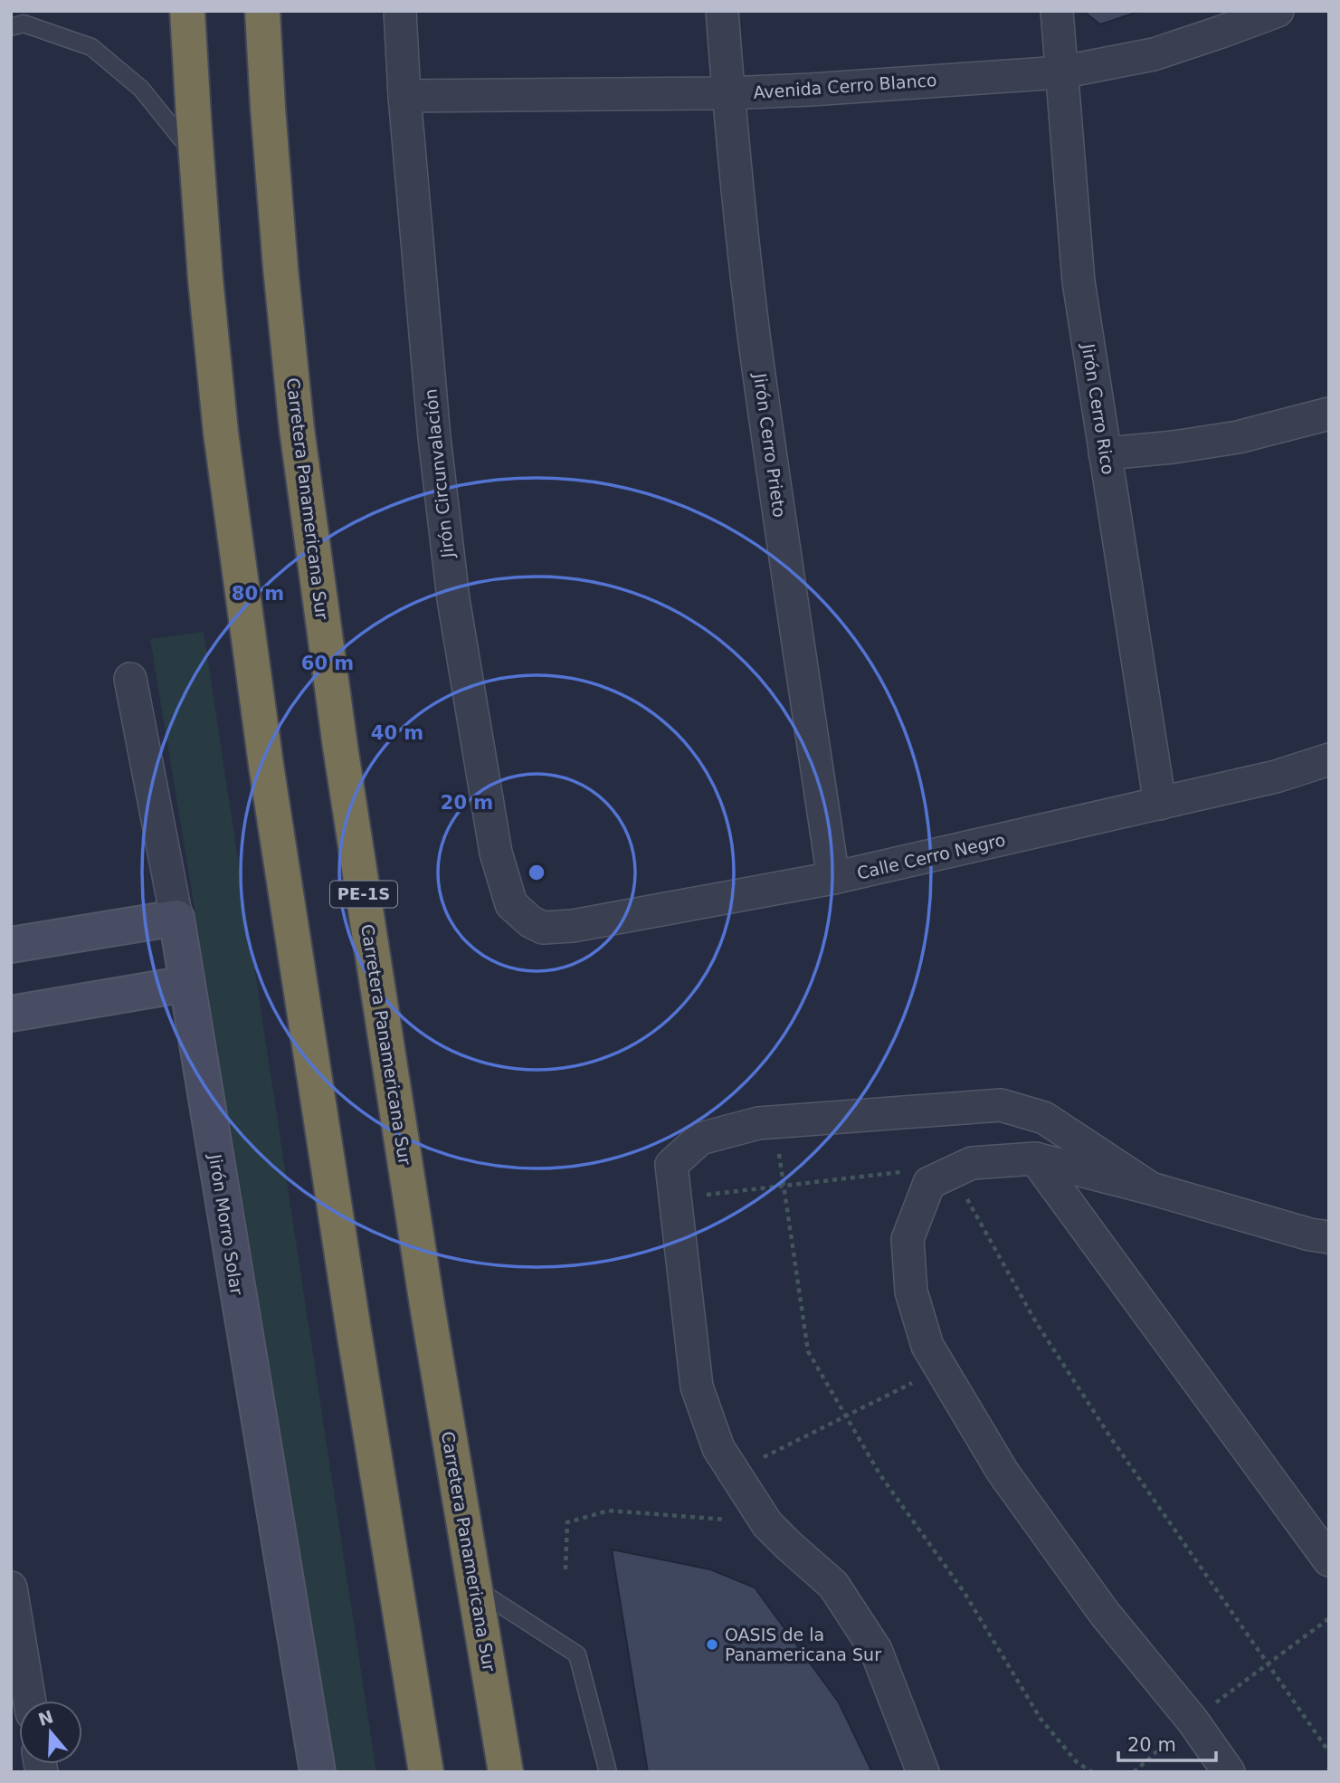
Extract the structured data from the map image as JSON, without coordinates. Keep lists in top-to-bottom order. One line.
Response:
{"streets":{"highway":["Carretera Panamericana Sur","PE-1S"],"street":["Avenida Cerro Blanco","Jirón Cerro Rico","Jirón Cerro Prieto","Jirón Circunvalación","Calle Cerro Negro","Jirón Morro Solar"]},"crossings":[["Avenida Cerro Blanco","Jirón Cerro Rico"],["Avenida Cerro Blanco","Jirón Cerro Prieto"],["Avenida Cerro Blanco","Jirón Circunvalación"],["Jirón Cerro Rico","Calle Cerro Negro"],["Jirón Cerro Prieto","Calle Cerro Negro"],["Jirón Circunvalación","Calle Cerro Negro"]],"places":["OASIS de la Panamericana Sur"],"scale_bar":"20 m","north":"top","rings":["80 m","60 m","40 m","20 m"]}
